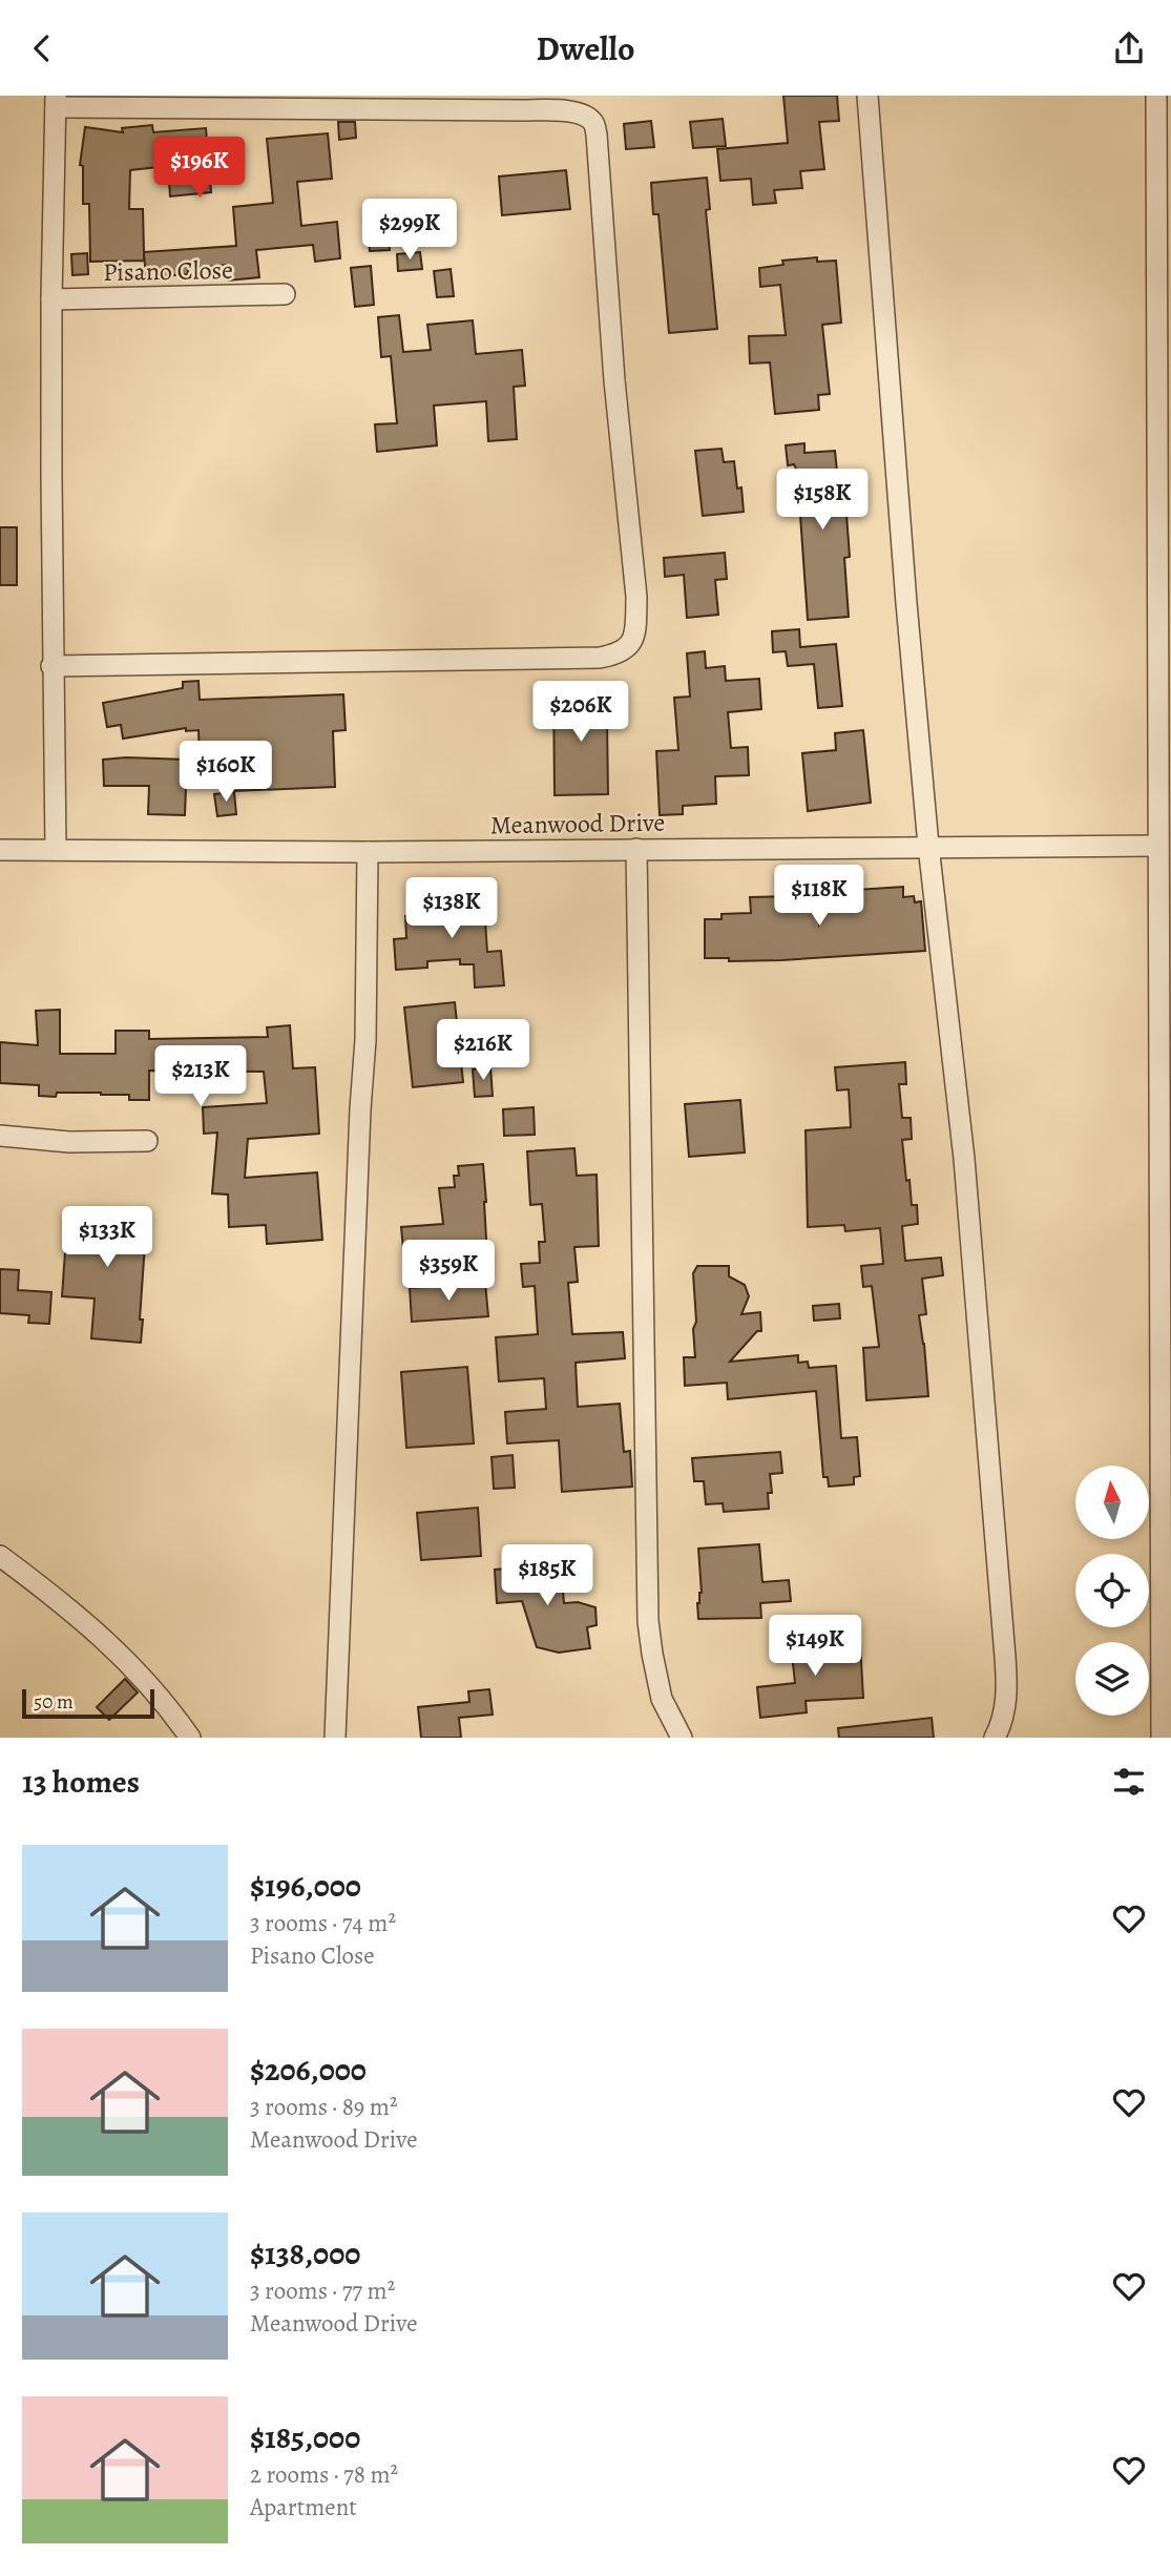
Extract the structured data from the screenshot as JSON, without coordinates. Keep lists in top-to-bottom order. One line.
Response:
{"streets":{"street":["Pisano Close","Meanwood Drive"]},"scale_bar":"50 m","north":"top","page":{"header":"Dwello","price":["$196K","$299K","$158K","$206K","$160K","$118K","$138K","$216K","$213K","$133K","$359K","$185K","$149K"],"scale":"50 m","heading":"13 homes","list":[{"name":"$196,000","note":"3 rooms · 74 m² · Pisano Close"},{"name":"$206,000","note":"3 rooms · 89 m² · Meanwood Drive"},{"name":"$138,000","note":"3 rooms · 77 m² · Meanwood Drive"},{"name":"$185,000","note":"2 rooms · 78 m² · Apartment"}]}}
